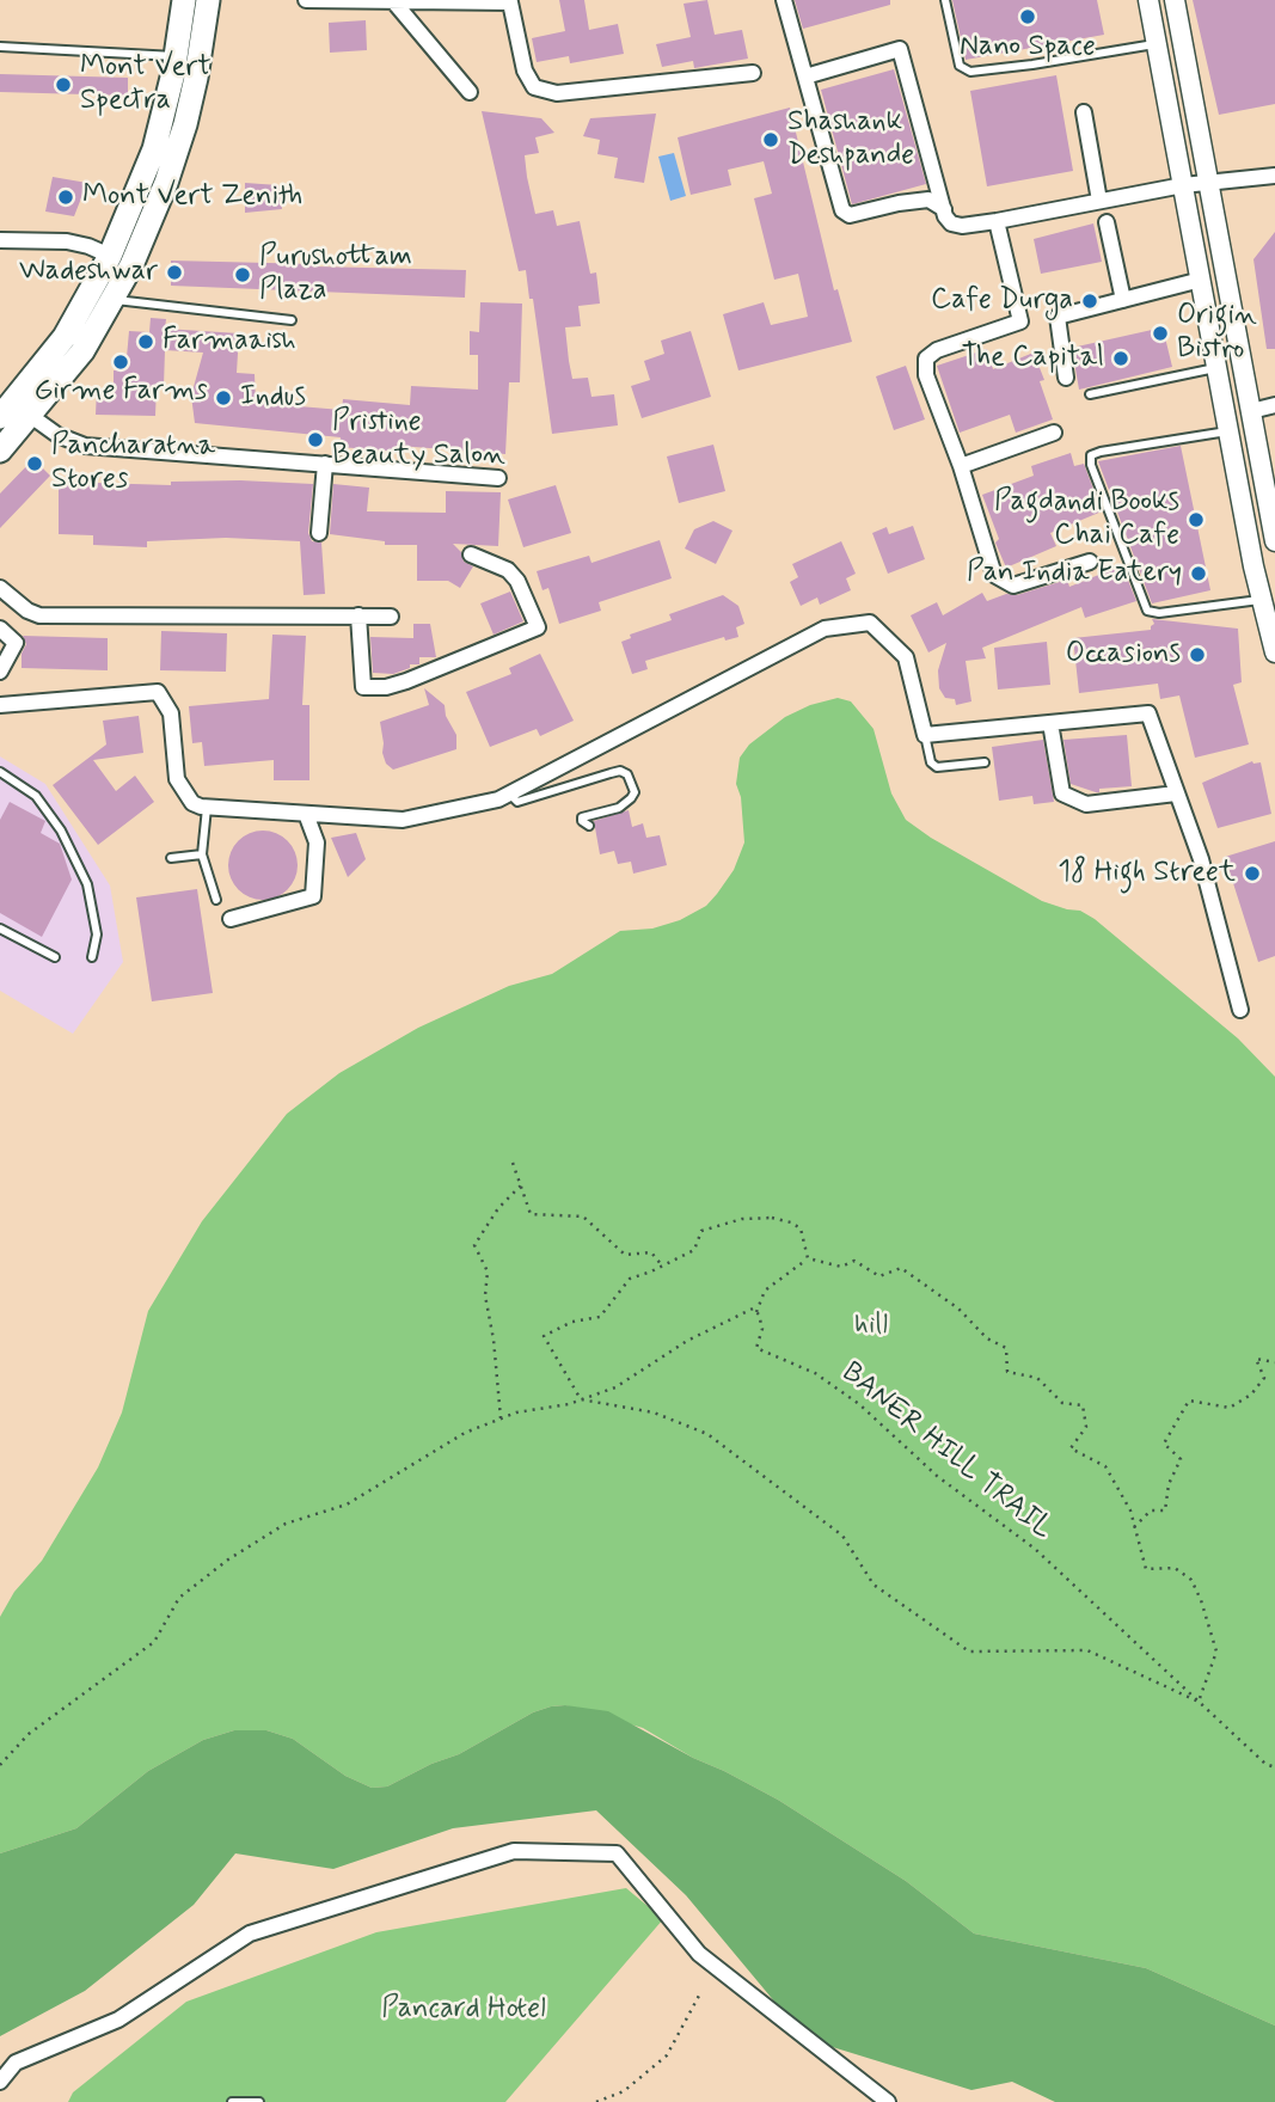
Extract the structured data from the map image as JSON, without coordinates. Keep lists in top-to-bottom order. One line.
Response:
{"streets":{"path":["BANER HILL TRAIL"]},"parks":["hill","Pancard Hotel"],"places":["Nano Space","Mont Vert Spectra","Shashank Deshpande","Mont Vert Zenith","Wadeshwar","Purushottam Plaza","Cafe Durga","Origin Bistro","Farmaaish","The Capital","Girme Farms","Indus","Pristine Beauty Salon","Pancharatna Stores","Pagdandi Books Chai Cafe","Pan India Eatery","Occasions","18 High Street"]}
